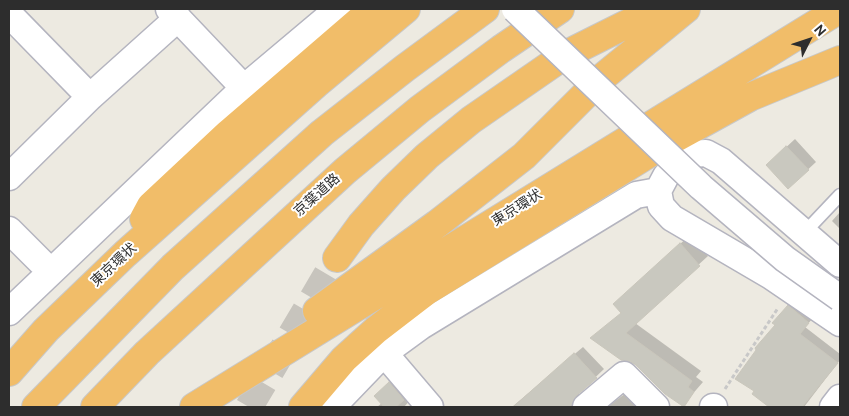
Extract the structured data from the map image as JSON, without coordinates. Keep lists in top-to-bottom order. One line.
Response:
{"streets":{"highway":["京葉道路","東京環状"]},"north":"top right"}
